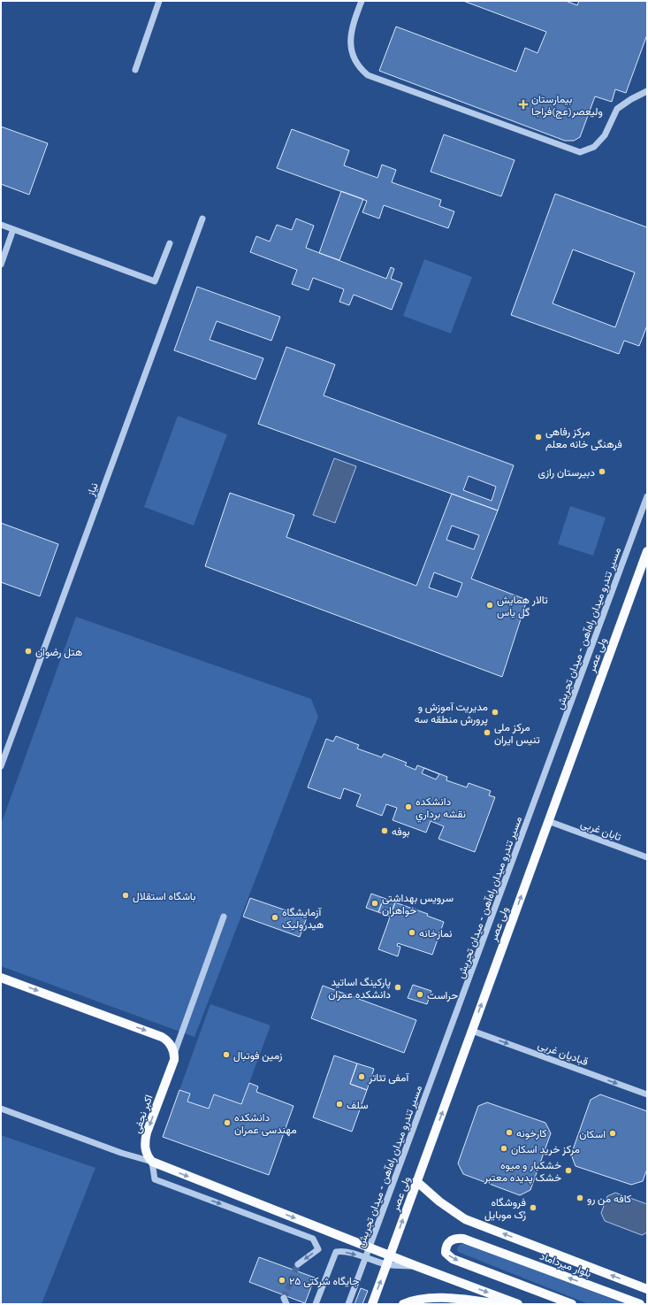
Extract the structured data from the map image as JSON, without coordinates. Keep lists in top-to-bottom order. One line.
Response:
{"streets":{"main road":["ولی عصر","اکبر نجفی","بلوار میرداماد"],"street":["نیاز","مسیر تندرو میدان راه‌آهن - میدان تجریش","تابان غربی","قبادیان غربی"]},"crossings":[["ولی عصر","تابان غربی"],["ولی عصر","قبادیان غربی"]],"one_way":["ولی عصر","قبادیان غربی","اکبر نجفی"],"places":{"health":["بیمارستان ولیعصر(عج)فراجا"],"other":["مرکز رفاهی فرهنگی خانه معلم","دبیرستان رازی","تالار همایش گل یاس","هتل رضوان","مدیریت آموزش و پرورش منطقه سه","مرکز ملی تنیس ایران","دانشكده نقشه برداري","بوفه","باشگاه استقلال","سرویس بهداشتی خواهران","آزمایشگاه هیدرولیک","نمازخانه","پارکینگ اساتید دانشکده عمران","حراست","زمین فوتبال","آمفی تئاتر","سلف","دانشکده مهندسی عمران","کارخونه","اسکان","مرکز خرید اسکان","خشکبار و میوه خشک پدیده معتبر","کافه من رو","فروشگاه رُک موبایل","جایگاه شرکتی ۲۵"]}}
